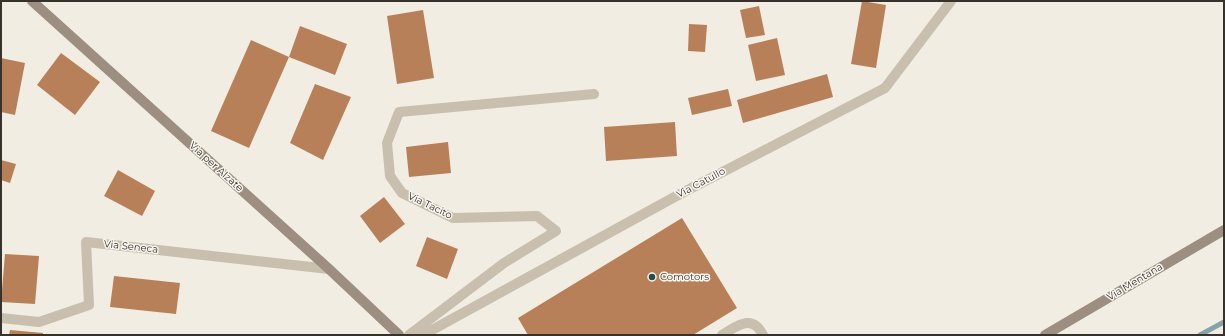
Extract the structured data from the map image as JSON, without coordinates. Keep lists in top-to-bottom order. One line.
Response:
{"streets":{"street":["Via per Alzate","Via Catullo","Via Tacito","Via Seneca","Via Mentana"]},"crossings":[["Via per Alzate","Via Seneca"]],"places":["Comotors"]}
